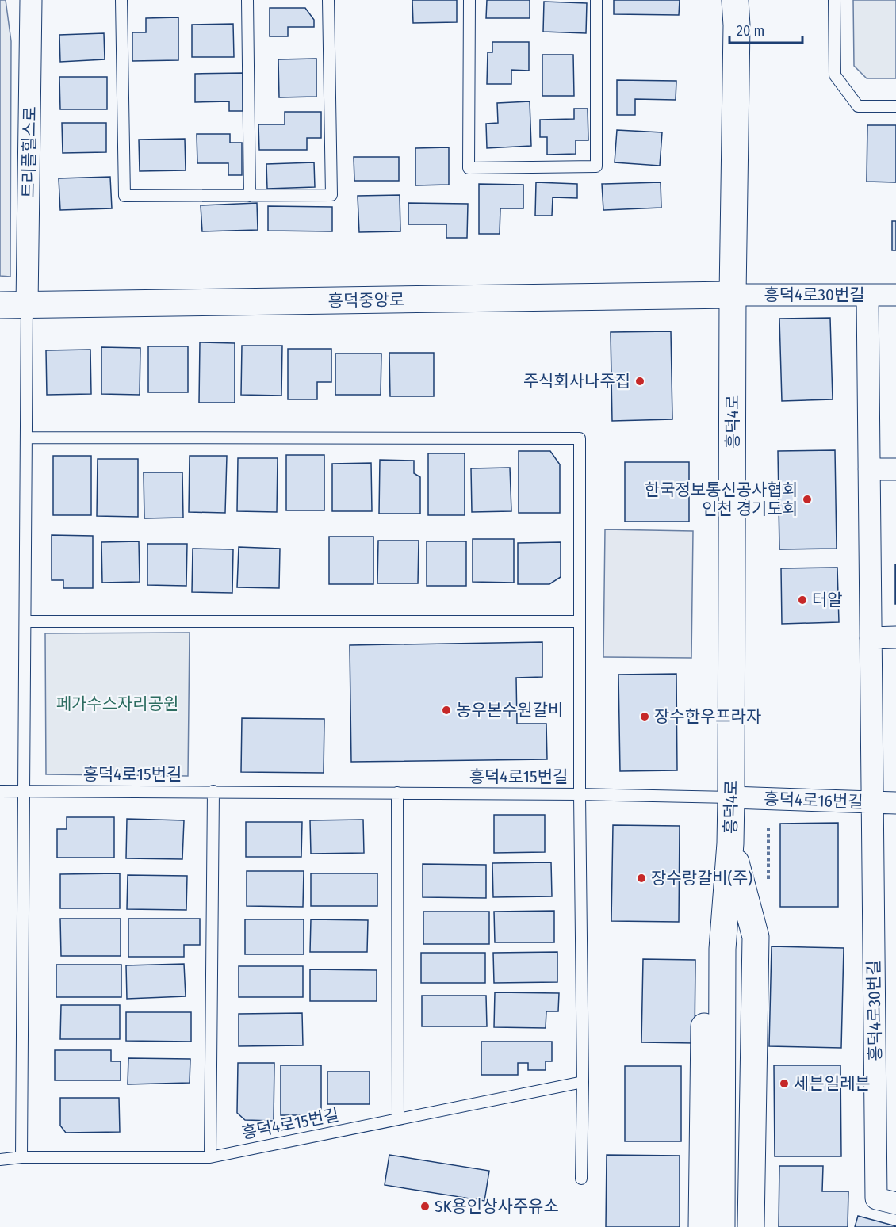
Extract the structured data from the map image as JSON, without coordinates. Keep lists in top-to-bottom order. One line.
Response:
{"streets":{"street":["트리플힐스로","흥덕4로30번길","흥덕중앙로","흥덕4로","흥덕4로16번길"],"lane":["흥덕4로15번길"]},"crossings":[["트리플힐스로","흥덕중앙로"],["흥덕4로30번길","흥덕중앙로"],["흥덕4로30번길","흥덕4로"],["흥덕4로30번길","흥덕4로16번길"],["흥덕중앙로","흥덕4로"],["흥덕4로","흥덕4로15번길"],["흥덕4로","흥덕4로16번길"],["흥덕4로15번길","흥덕4로16번길"]],"parks":["페가수스자리공원"],"places":["주식회사나주집","한국정보통신공사협회 인천 경기도회","터알","농우본수원갈비","장수한우프라자","장수랑갈비(주)","세븐일레븐","SK용인상사주유소"],"scale_bar":"20 m"}
